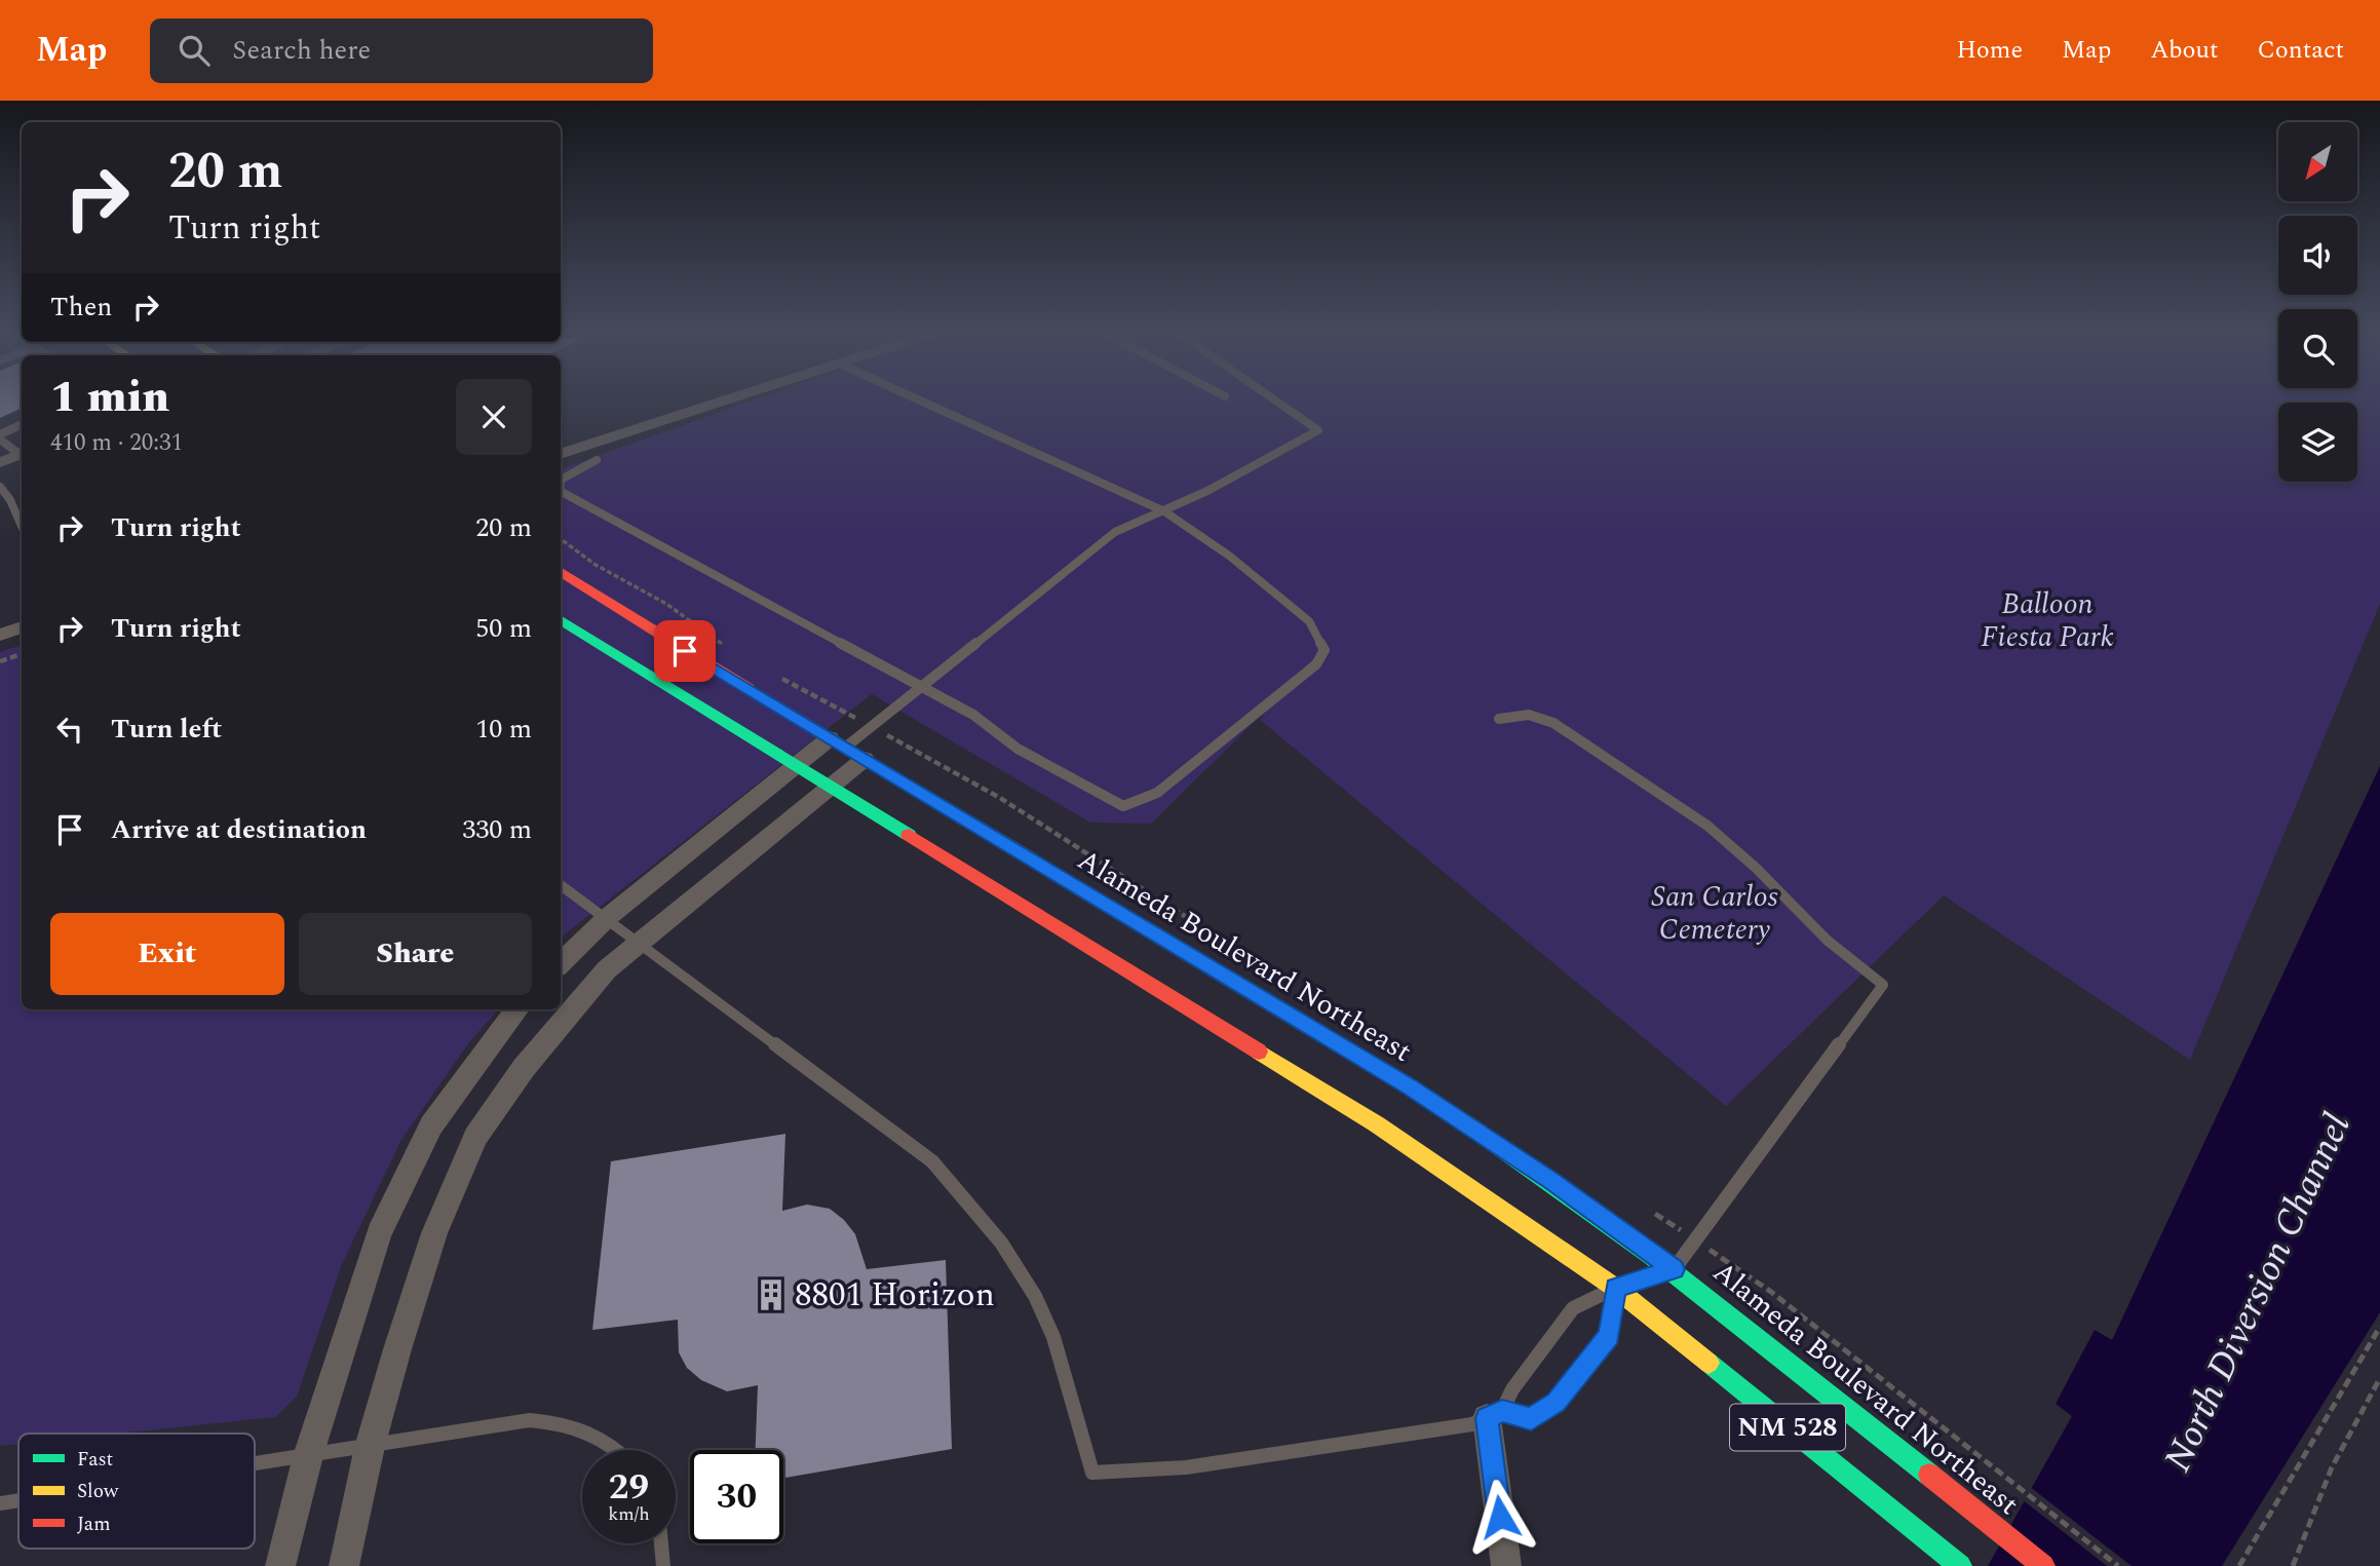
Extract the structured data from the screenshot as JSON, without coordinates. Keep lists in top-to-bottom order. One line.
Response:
{"streets":{"main road":["Alameda Boulevard Northeast","NM 528"]},"water":["North Diversion Channel"],"parks":["Balloon Fiesta Park","San Carlos Cemetery"],"places":{"building":["8801 Horizon"]},"legend":["Fast","Slow","Jam"],"north":"bottom left","page":{"header":"Map","search":"Search here","nav":["Home","Map","About","Contact"],"turn":["20 m","Turn right"],"then":"Then","heading":["1 min","410 m · 20:31"],"list":[{"name":"Turn right","value":"20 m"},{"name":"Turn right","value":"50 m"},{"name":"Turn left","value":"10 m"},{"name":"Arrive at destination","value":"330 m"}],"buttons":["Exit","Share"],"speed":"29 km/h","limit":"30"}}
